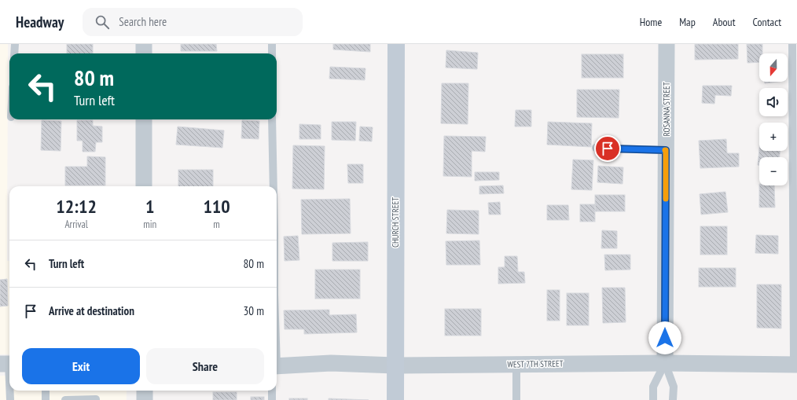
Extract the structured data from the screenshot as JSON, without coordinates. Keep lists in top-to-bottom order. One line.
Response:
{"streets":{"street":["ROSANNA STREET","CHURCH STREET","WEST 7TH STREET"]},"crossings":[["ROSANNA STREET","WEST 7TH STREET"],["CHURCH STREET","WEST 7TH STREET"]],"north":"bottom","page":{"header":"Headway","search":"Search here","nav":["Home","Map","About","Contact"],"map_buttons":["+","−"],"turn":["80 m","Turn left"],"eta":["12:12","Arrival","1","min","110","m"],"list":[{"name":"Turn left","value":"80 m"},{"name":"Arrive at destination","value":"30 m"}],"buttons":["Exit","Share"]}}
